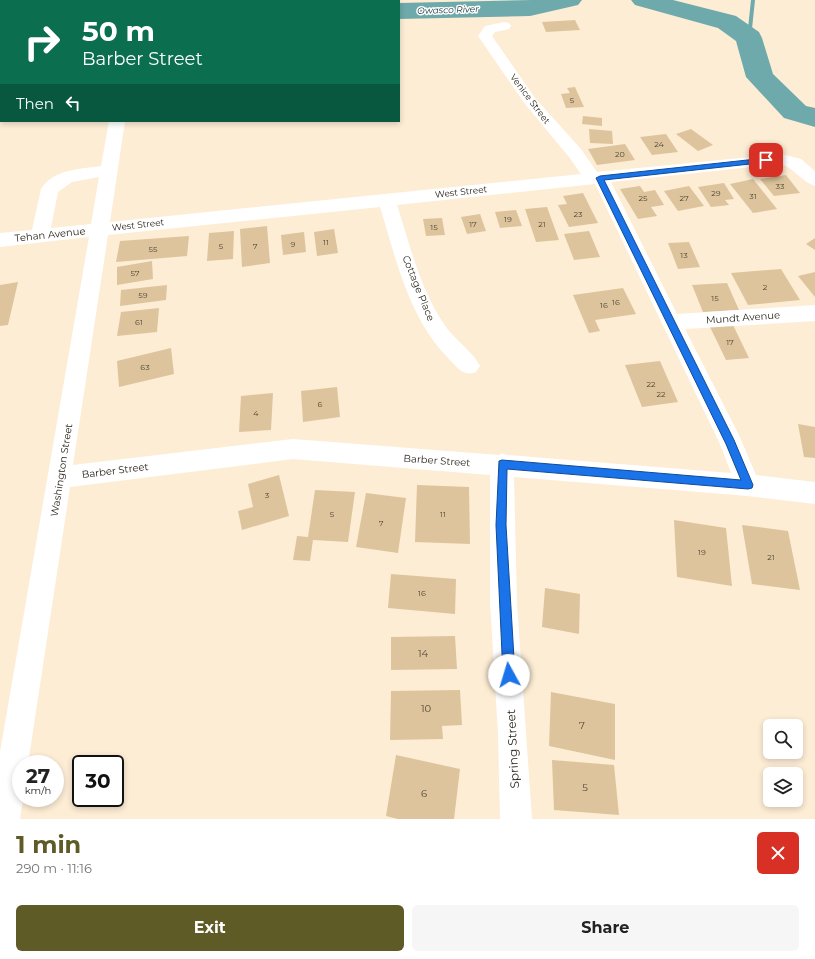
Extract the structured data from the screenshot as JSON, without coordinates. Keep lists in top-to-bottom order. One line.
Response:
{"streets":{"street":["Venice Street","West Street","Tehan Avenue","Cottage Place","Mundt Avenue","Barber Street","Washington Street","Spring Street"]},"crossings":[["Venice Street","West Street"],["Venice Street","Mundt Avenue"],["Venice Street","Barber Street"],["West Street","Tehan Avenue"],["West Street","Cottage Place"],["West Street","Washington Street"],["Tehan Avenue","Washington Street"],["Barber Street","Washington Street"],["Barber Street","Spring Street"]],"water":["Owasco River"],"house_numbers":["5","24","20","33","29","31","25","27","23","19","17","21","15","11","9","5","7","55","13","57","2","59","15","16","16","61","17","63","22","22","6","4","3","5","11","7","19","21","16","14","10","7","5","6"],"page":{"turn":["50 m","Barber Street"],"then":"Then","speed":"27 km/h","limit":"30","heading":["1 min","290 m · 11:16"],"buttons":["Exit","Share"]}}
